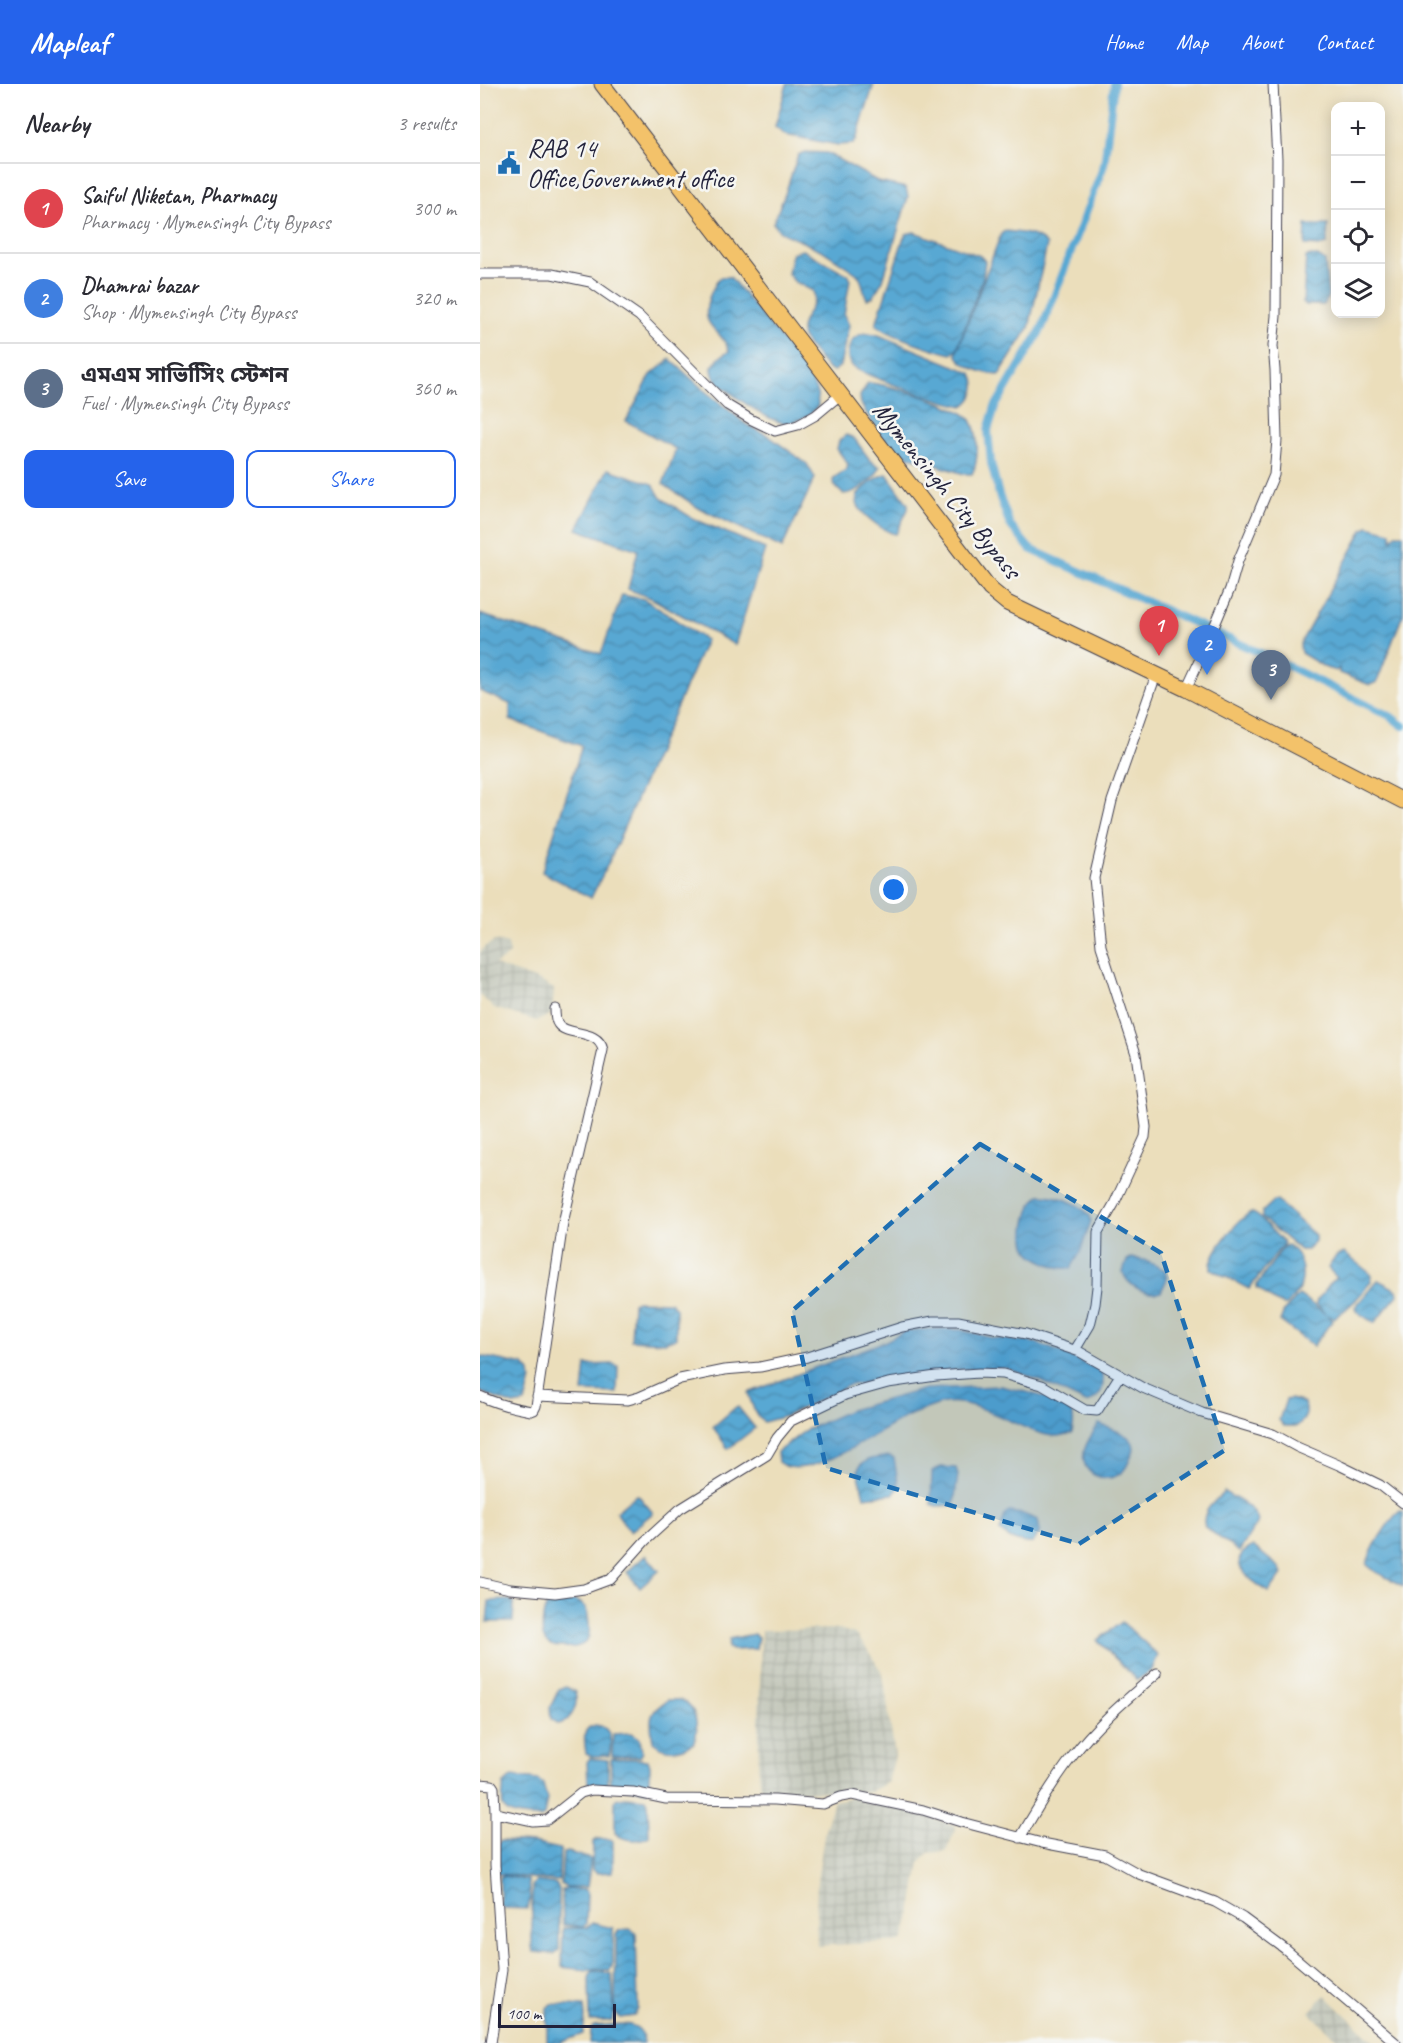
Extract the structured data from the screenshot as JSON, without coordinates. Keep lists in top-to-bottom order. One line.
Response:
{"streets":{"highway":["Mymensingh City Bypass"]},"places":{"public building":["RAB 14 Office,Government office"]},"scale_bar":"100 m","page":{"header":"Mapleaf","nav":["Home","Map","About","Contact"],"heading":["Nearby","3 results"],"map_buttons":["+","−"],"list":[{"mark":"1","name":"Saiful Niketan, Pharmacy","note":"Pharmacy · Mymensingh City Bypass","value":"300 m"},{"mark":"2","name":"Dhamrai bazar","note":"Shop · Mymensingh City Bypass","value":"320 m"},{"mark":"3","name":"এমএম সাভ‌িসি‌িং স্ট‌েশন","note":"Fuel · Mymensingh City Bypass","value":"360 m"}],"buttons":["Save","Share"],"pins":["1","2","3"],"scale":"100 m"}}
